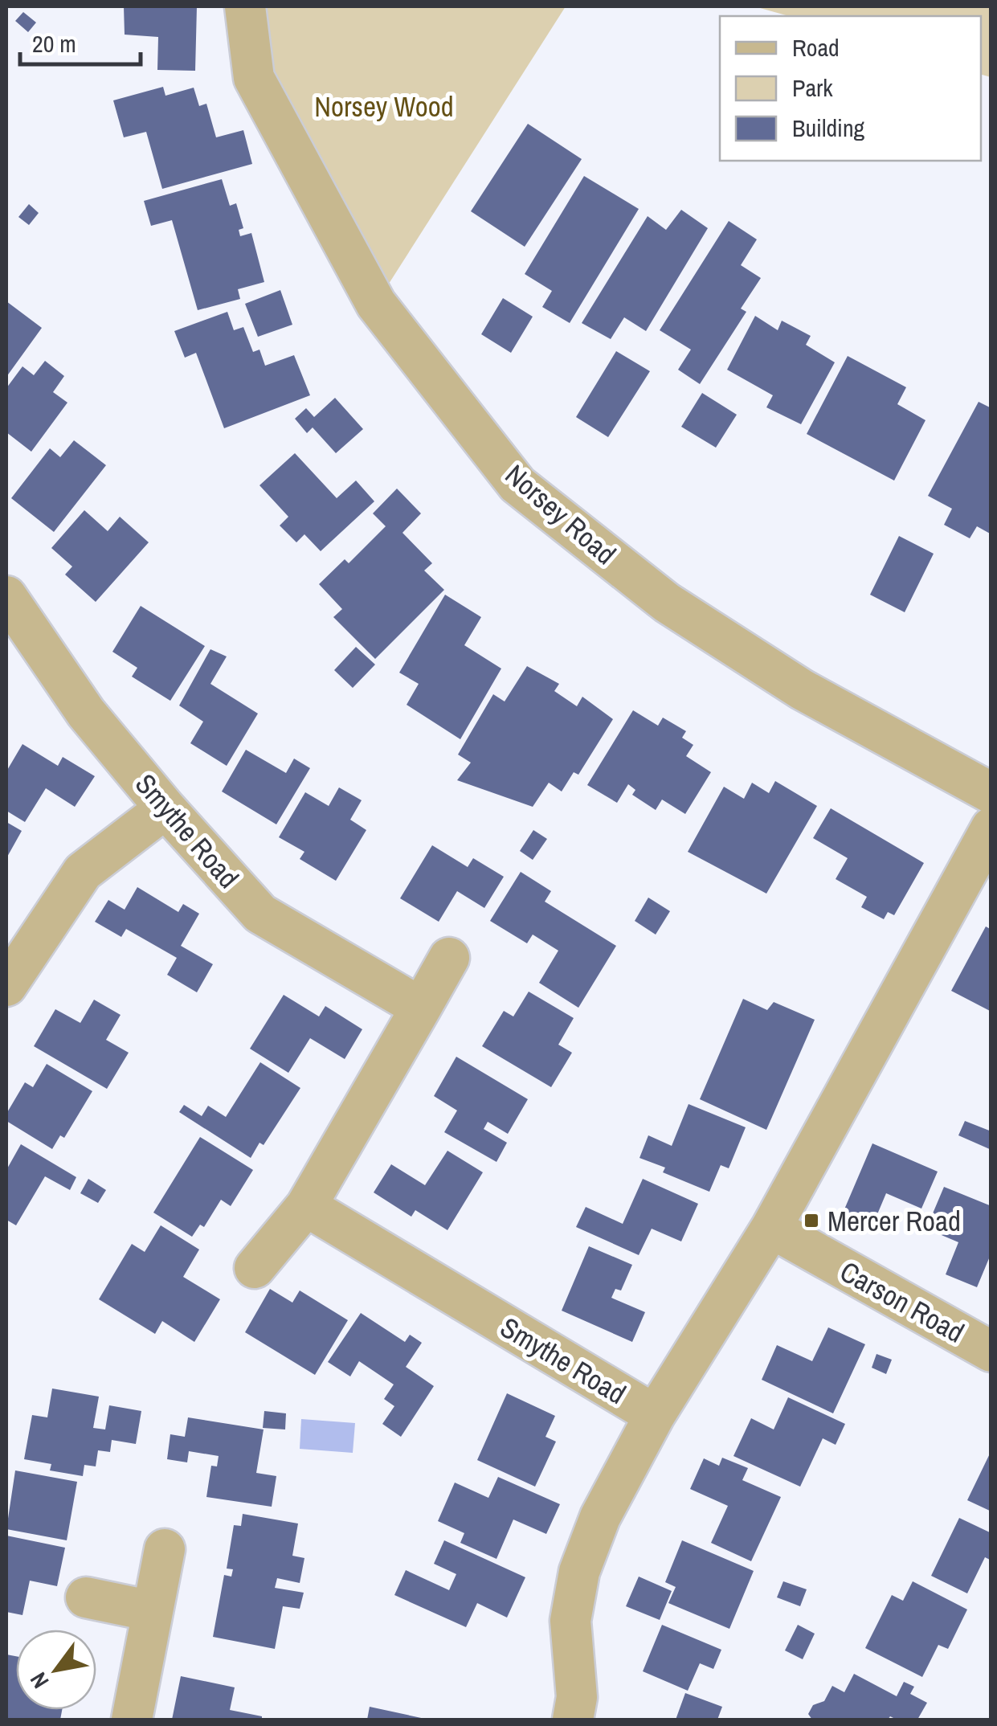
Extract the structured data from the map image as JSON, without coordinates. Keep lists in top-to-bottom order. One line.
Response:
{"streets":{"street":["Norsey Road","Smythe Road","Carson Road"]},"parks":["Norsey Wood"],"places":{"transit":["Mercer Road"]},"legend":["Road","Park","Building"],"scale_bar":"20 m","north":"bottom left"}
